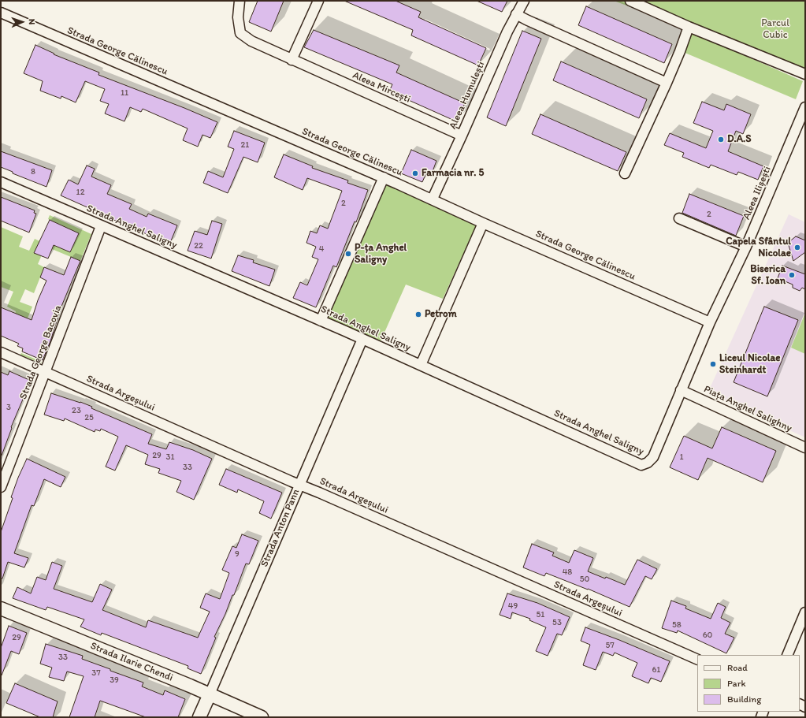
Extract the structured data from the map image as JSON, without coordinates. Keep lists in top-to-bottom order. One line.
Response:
{"streets":{"street":["Strada George Călinescu","Aleea Mircești","Aleea Humulești","Aleea Ilișești","Strada Anghel Saligny","Strada George Bacovia","Strada Argeșului","Piața Anghel Salighny","Strada Anton Pann","Strada Ilarie Chendi"]},"crossings":[["Strada George Călinescu","Aleea Humulești"],["Strada George Călinescu","Aleea Ilișești"],["Aleea Mircești","Aleea Humulești"],["Aleea Ilișești","Strada Anghel Saligny"],["Aleea Ilișești","Piața Anghel Salighny"],["Strada Anghel Saligny","Strada George Bacovia"],["Strada Anghel Saligny","Piața Anghel Salighny"],["Strada Anghel Saligny","Strada Anton Pann"],["Strada George Bacovia","Strada Argeșului"],["Strada Argeșului","Strada Anton Pann"],["Strada Anton Pann","Strada Ilarie Chendi"]],"parks":["Parcul Cubic"],"places":["D.A.S","Farmacia nr. 5","Capela Sfântul Nicolae","P-ța Anghel Saligny","Biserica Sf. Ioan","Petrom","Liceul Nicolae Steinhardt"],"house_numbers":["11","21","8","12","2","2","22","4","3","23","25","29","31","1","33","9","48","50","49","51","53","58","60","29","57","33","61","37","39"],"legend":["Road","Park","Building"],"north":"right"}
